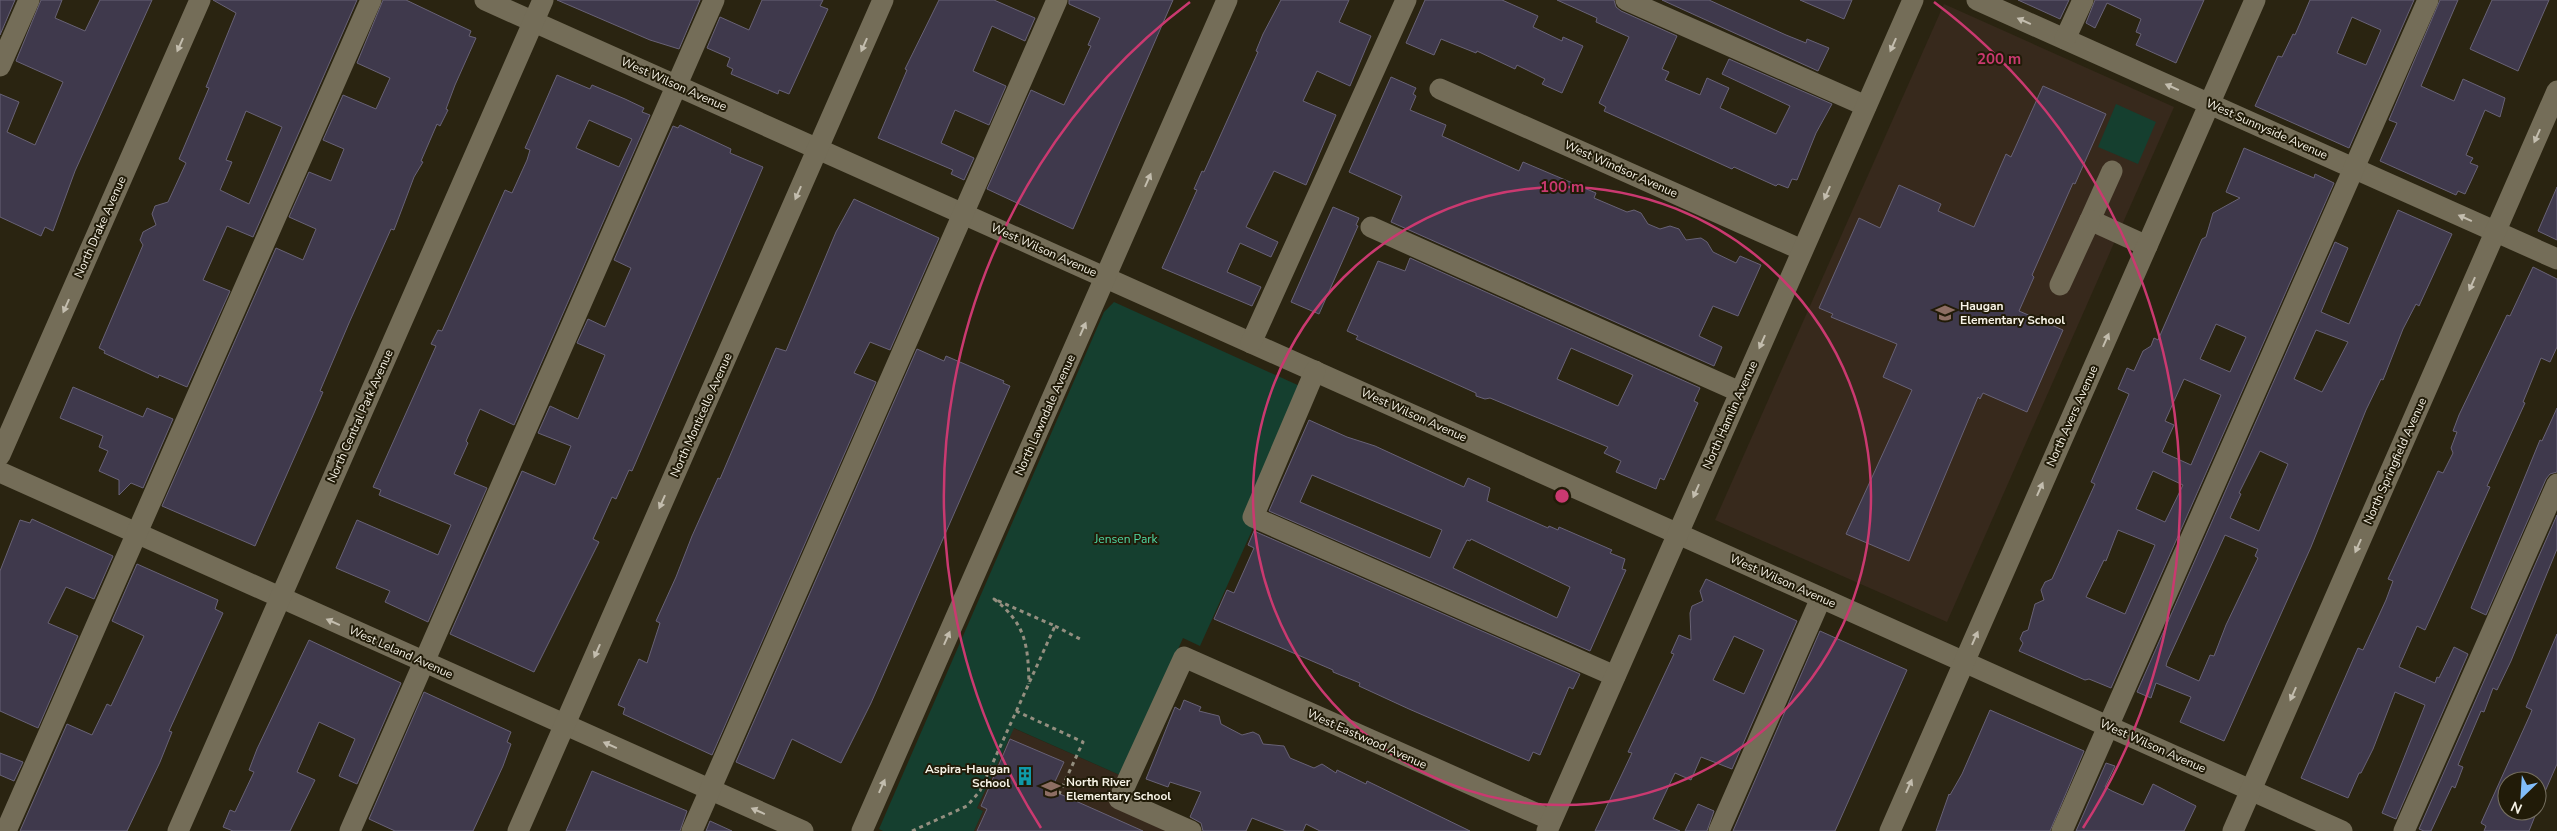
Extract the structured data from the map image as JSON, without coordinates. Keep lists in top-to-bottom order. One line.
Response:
{"streets":{"street":["West Wilson Avenue","West Sunnyside Avenue","West Windsor Avenue","North Drake Avenue","North Monticello Avenue","North Lawndale Avenue","North Hamlin Avenue","North Central Park Avenue","North Avers Avenue","North Springfield Avenue","West Leland Avenue","West Eastwood Avenue"]},"crossings":[["West Wilson Avenue","North Monticello Avenue"],["West Wilson Avenue","North Lawndale Avenue"],["West Wilson Avenue","North Hamlin Avenue"],["West Wilson Avenue","North Central Park Avenue"],["West Wilson Avenue","North Avers Avenue"],["West Wilson Avenue","North Springfield Avenue"],["West Sunnyside Avenue","North Avers Avenue"],["West Sunnyside Avenue","North Springfield Avenue"],["West Windsor Avenue","North Hamlin Avenue"],["North Monticello Avenue","West Leland Avenue"],["North Hamlin Avenue","West Eastwood Avenue"],["North Central Park Avenue","West Leland Avenue"]],"one_way":["West Sunnyside Avenue","North Hamlin Avenue","West Leland Avenue"],"parks":["Jensen Park"],"places":{"school or university":["Haugan Elementary School","North River Elementary School"],"building":["Aspira-Haugan School"]},"north":"bottom left","rings":["200 m","100 m"]}
